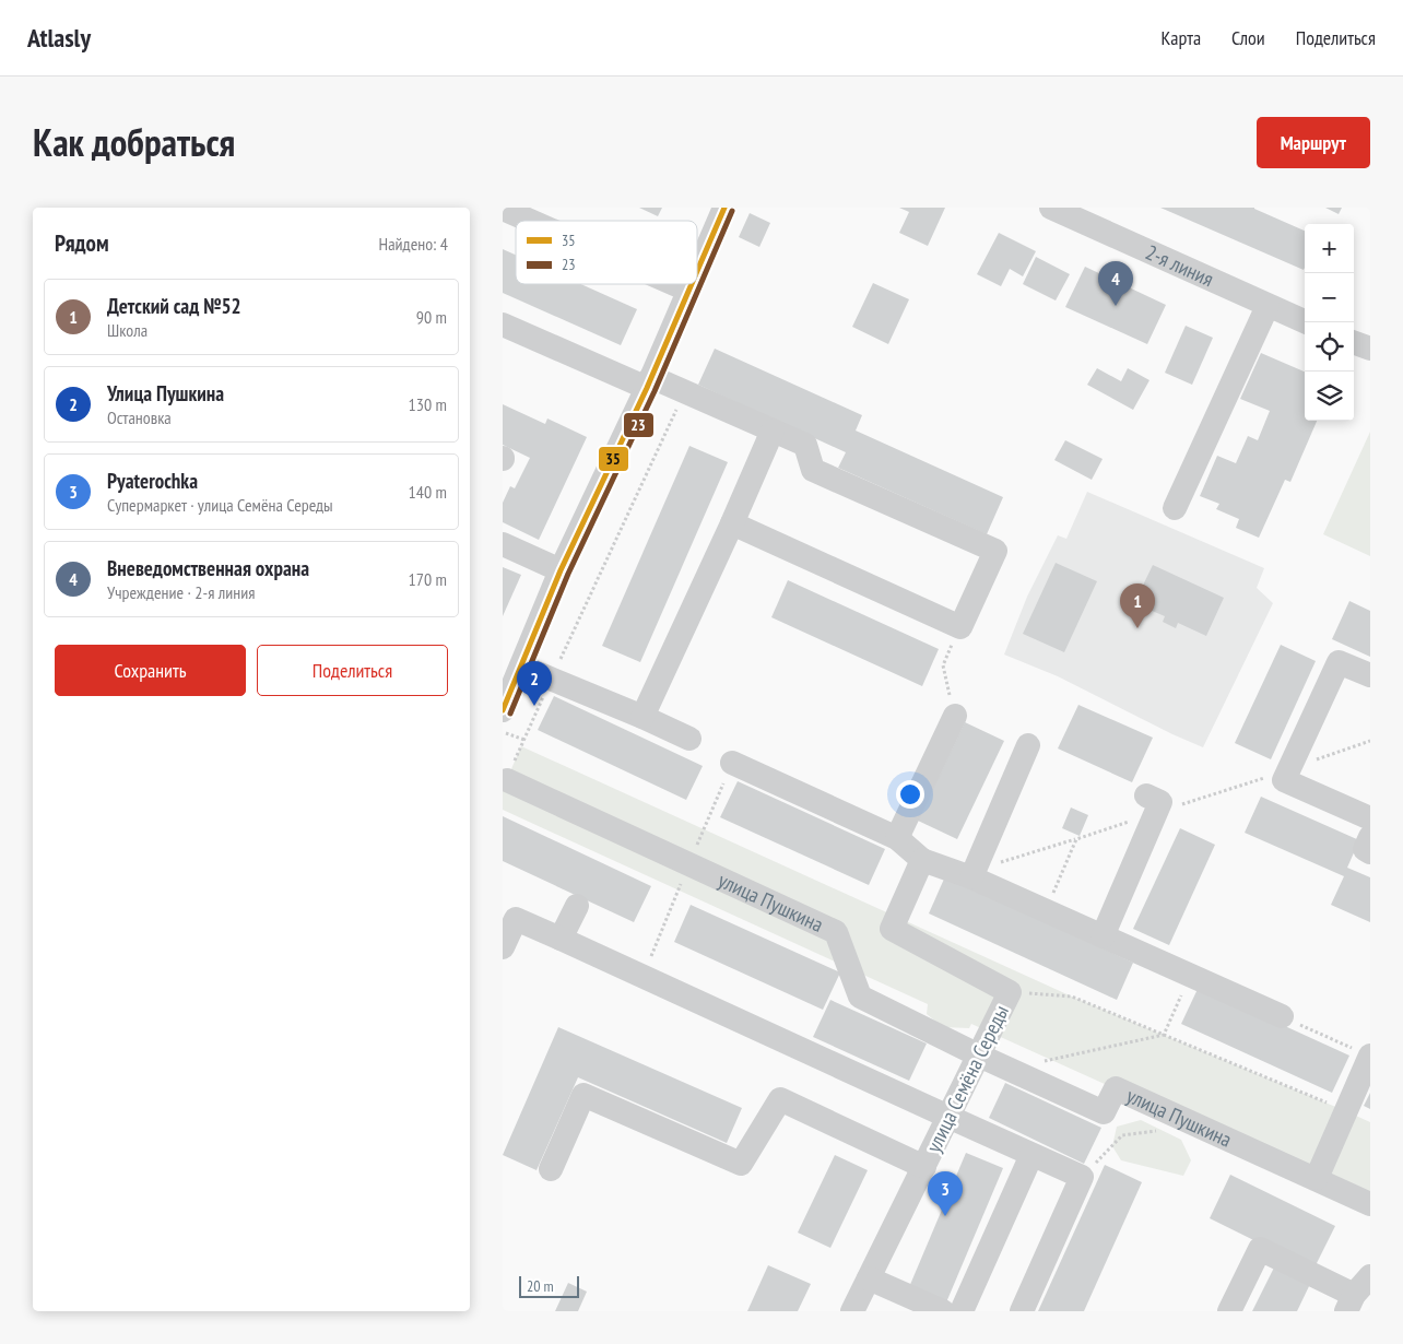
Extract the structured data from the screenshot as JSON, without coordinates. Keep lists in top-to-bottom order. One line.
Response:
{"streets":{"street":["2-я линия","улица Пушкина","улица Семёна Середы"]},"crossings":[["улица Пушкина","улица Семёна Середы"]],"lines":["transit line 35","transit line 23"],"legend":["35","23"],"scale_bar":"20 m","page":{"header":"Atlasly","nav":["Карта","Слои","Поделиться"],"title":"Как добраться","buttons":["Маршрут",["Сохранить","Поделиться"]],"heading":["Рядом","Найдено: 4"],"map_buttons":["+","−"],"pins":["4","1","2","3"],"list":[{"mark":"1","name":"Детский сад №52","note":"Школа","value":"90 m"},{"mark":"2","name":"Улица Пушкина","note":"Остановка","value":"130 m"},{"mark":"3","name":"Pyaterochka","note":"Супермаркет · улица Семёна Середы","value":"140 m"},{"mark":"4","name":"Вневедомственная охрана","note":"Учреждение · 2-я линия","value":"170 m"}],"scale":"20 m"}}
